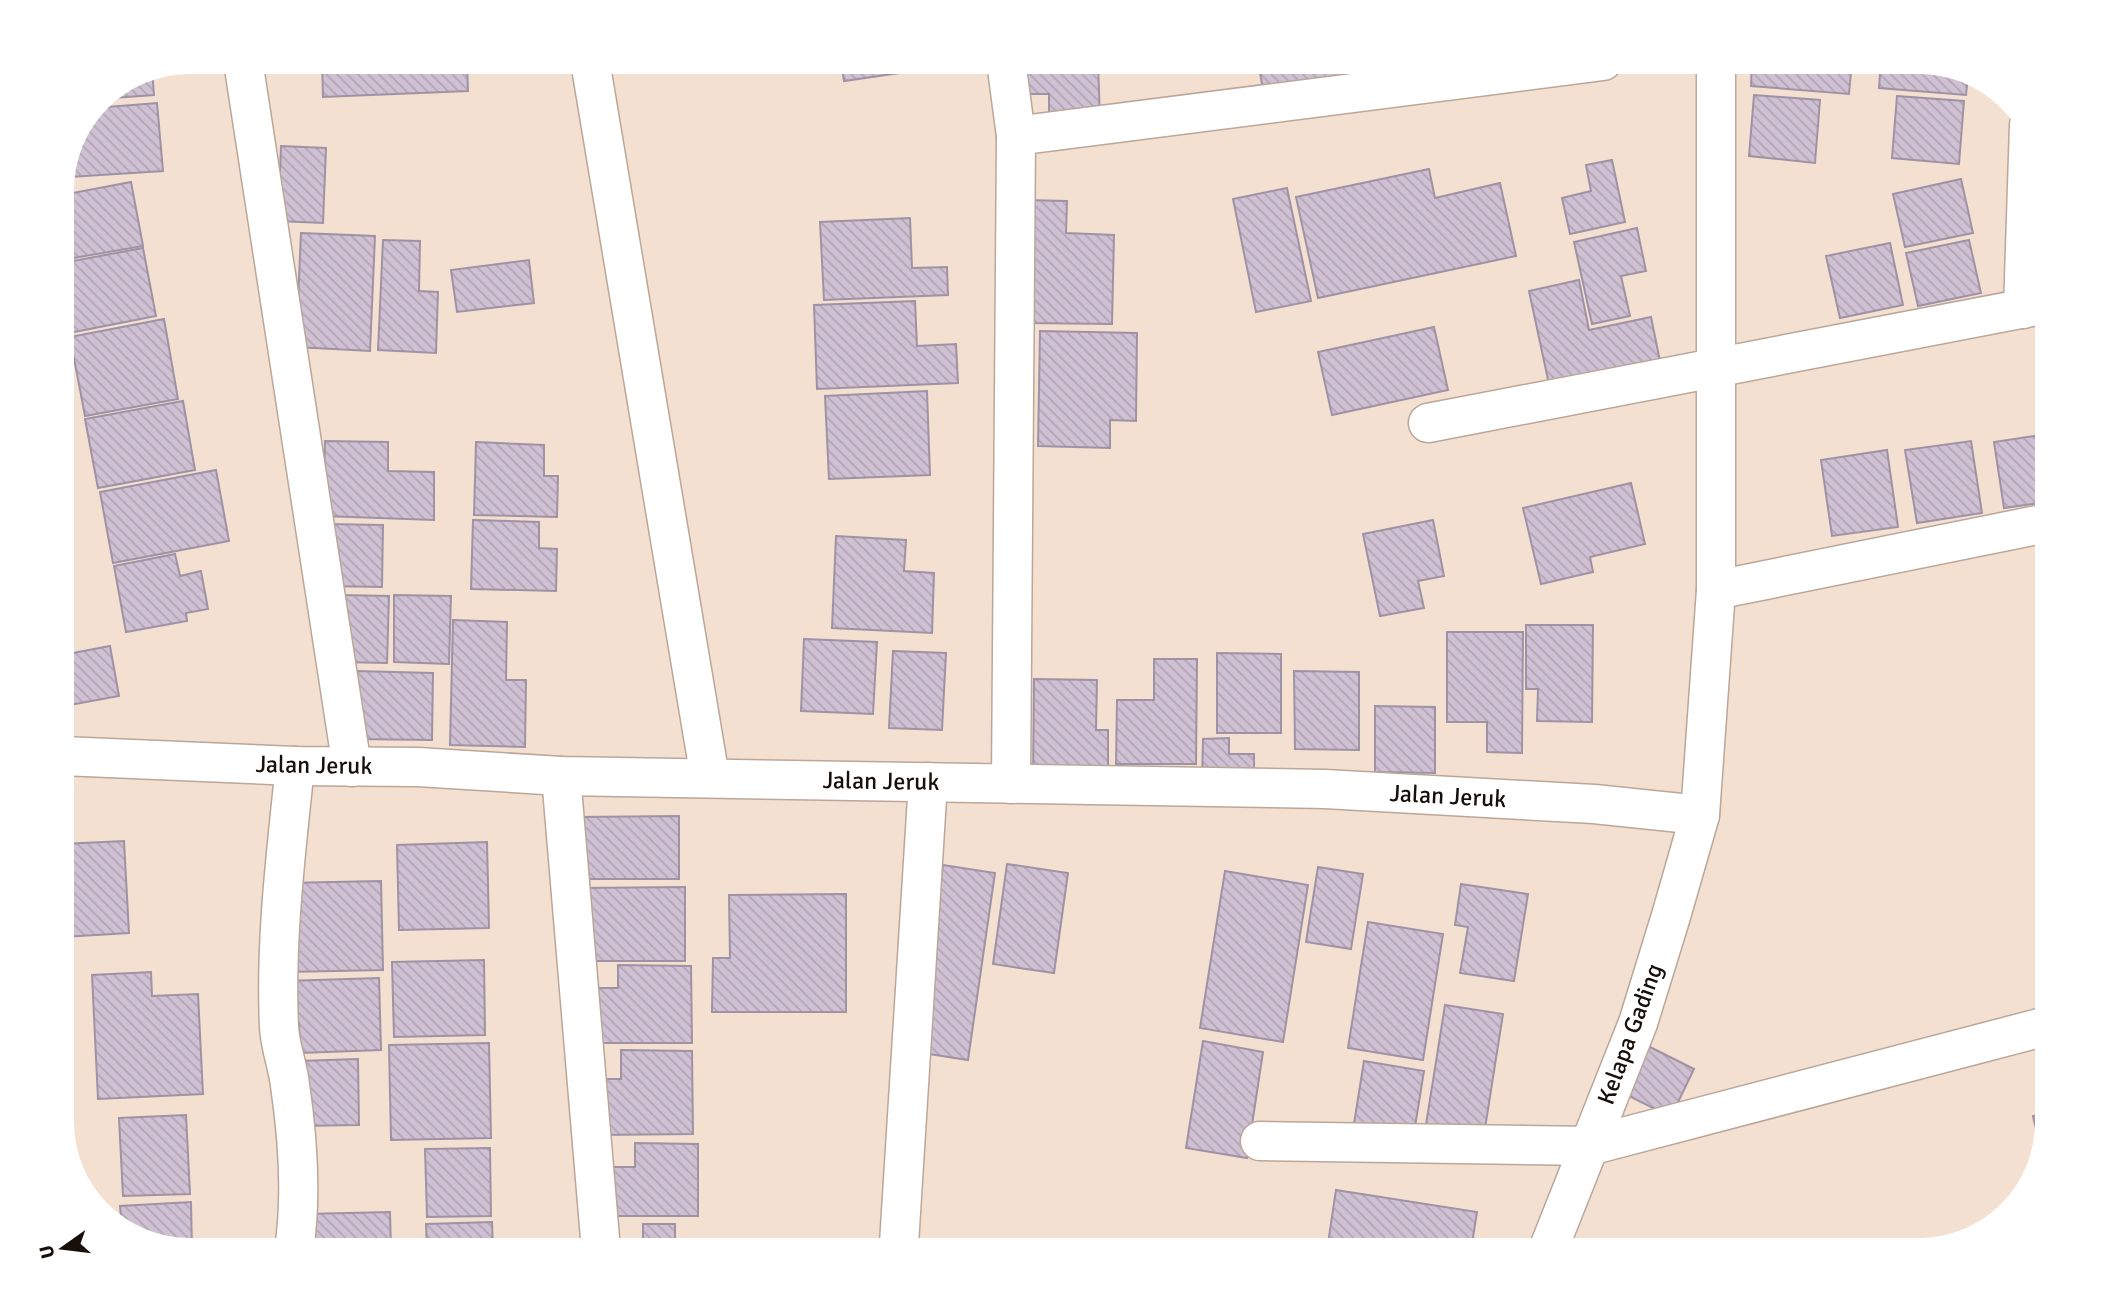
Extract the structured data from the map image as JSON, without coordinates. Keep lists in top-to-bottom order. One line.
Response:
{"streets":{"street":["Jalan Jeruk","Kelapa Gading"]},"crossings":[["Jalan Jeruk","Kelapa Gading"]],"north":"left"}
